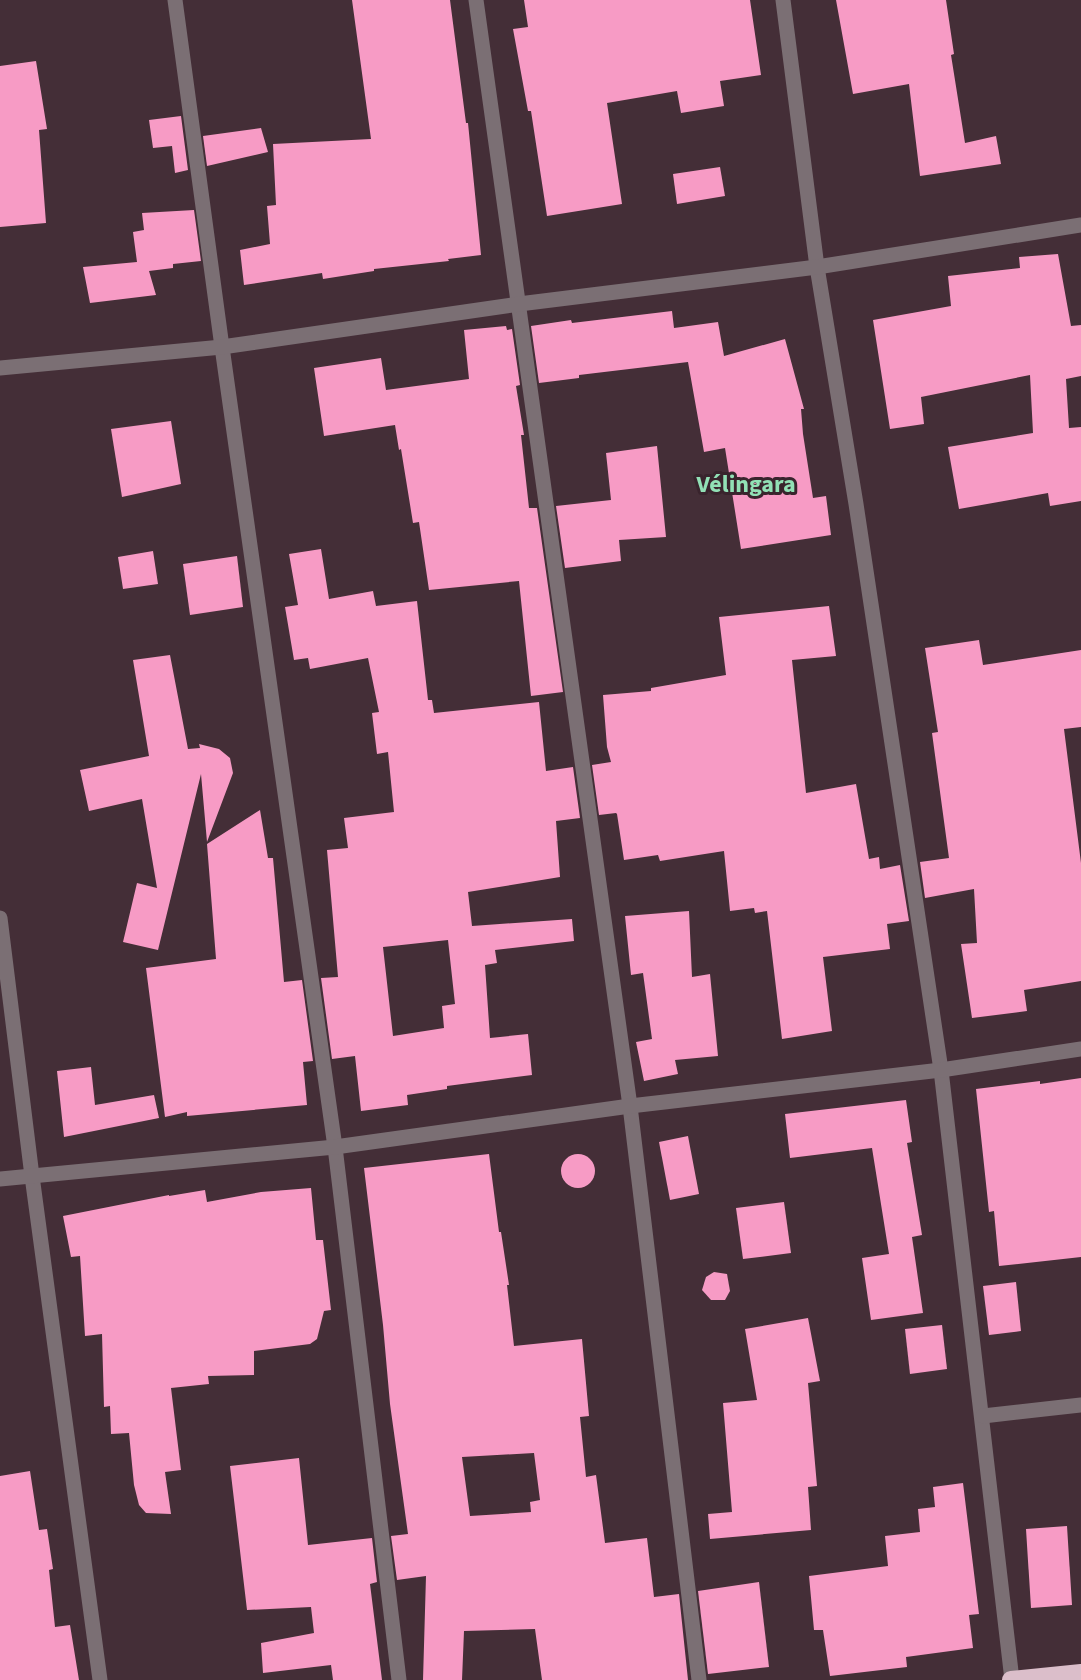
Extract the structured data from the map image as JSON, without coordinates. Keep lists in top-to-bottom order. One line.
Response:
{"districts":["Vélingara"]}
